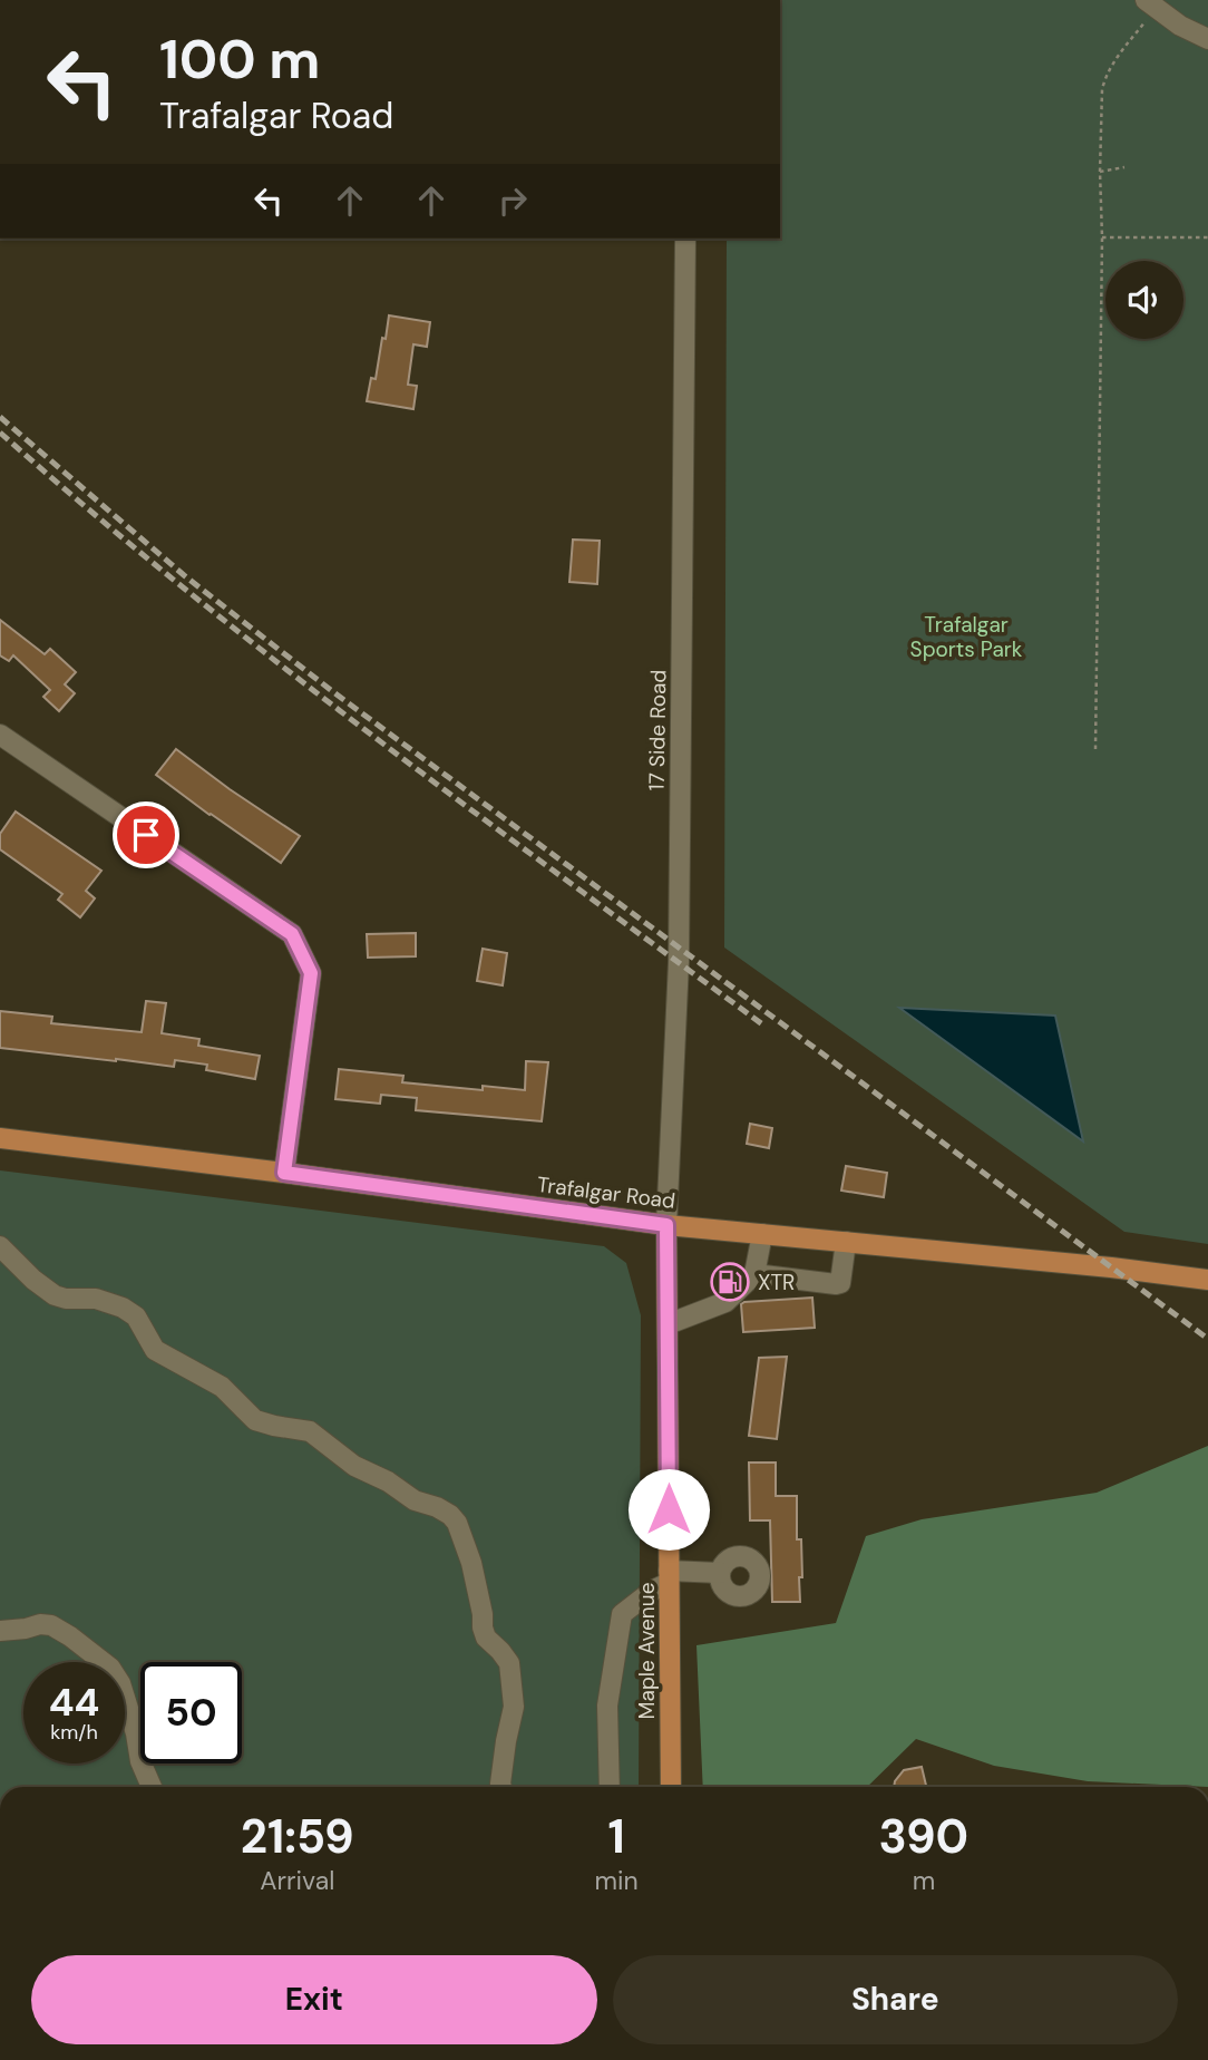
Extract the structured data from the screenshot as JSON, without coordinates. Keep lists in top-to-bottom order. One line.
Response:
{"streets":{"main road":["Trafalgar Road","Maple Avenue"],"street":["17 Side Road"]},"crossings":[["17 Side Road","Trafalgar Road"],["17 Side Road","Maple Avenue"],["Trafalgar Road","Maple Avenue"]],"parks":["Trafalgar Sports Park"],"places":{"fuel station":["XTR"]},"page":{"turn":["100 m","Trafalgar Road"],"speed":"44 km/h","limit":"50","eta":["21:59","Arrival","1","min","390","m"],"buttons":["Exit","Share"]}}
